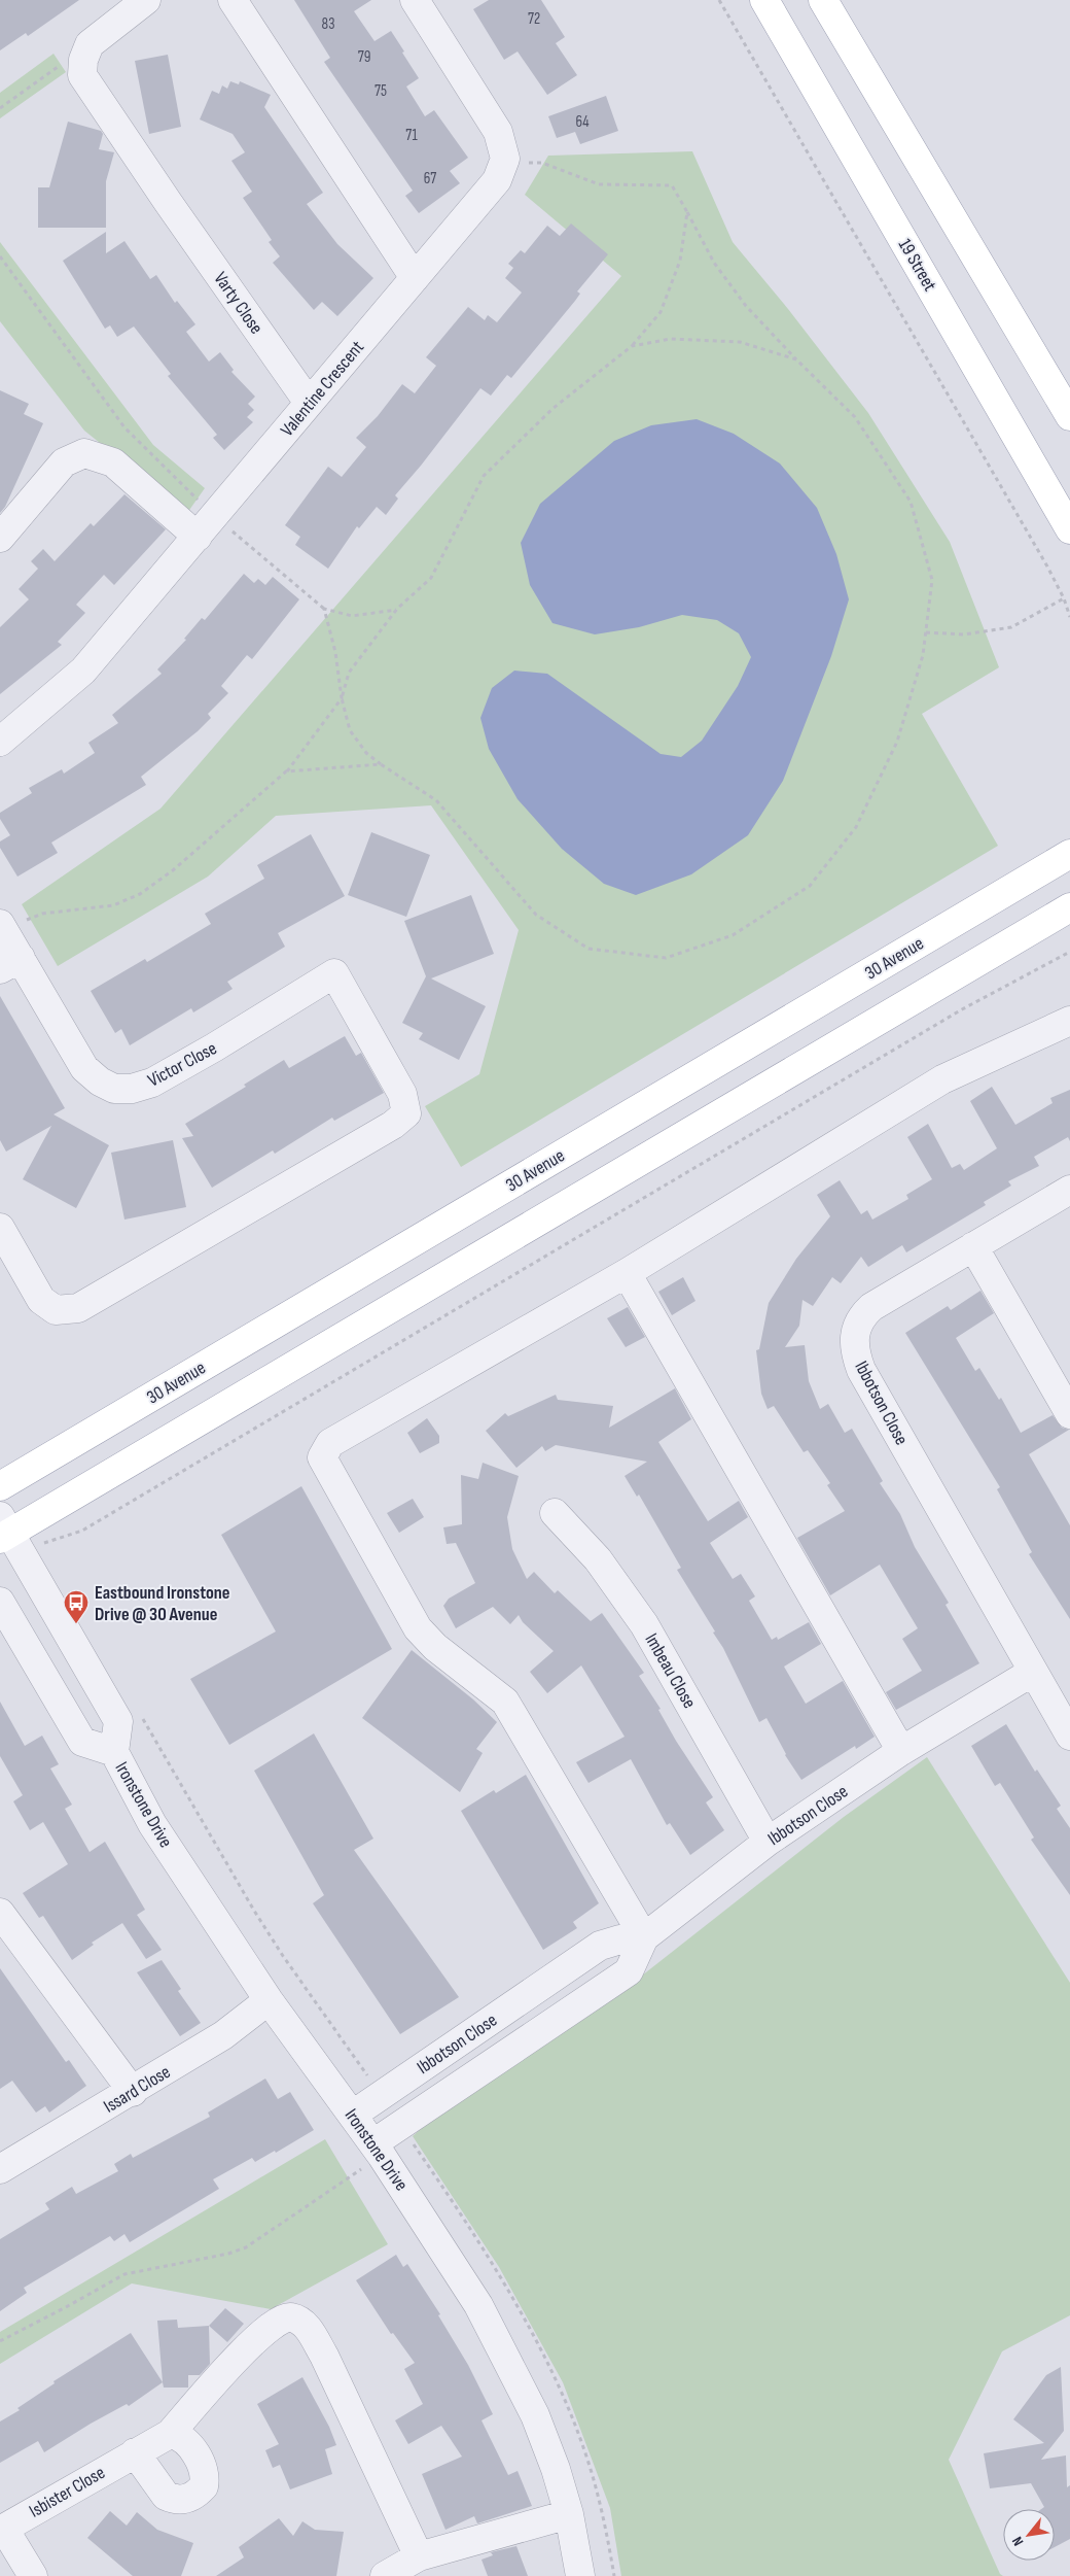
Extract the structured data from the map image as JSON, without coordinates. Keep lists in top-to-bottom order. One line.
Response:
{"streets":{"main road":["19 Street","30 Avenue"],"street":["Varty Close","Valentine Crescent","Victor Close","Ibbotson Close","Imbeau Close","Ironstone Drive","Issard Close","Isbister Close"]},"crossings":[["Varty Close","Valentine Crescent"],["Ibbotson Close","Imbeau Close"],["Ibbotson Close","Ironstone Drive"],["Ironstone Drive","Issard Close"]],"places":{"bus stop":["Eastbound Ironstone Drive @ 30 Avenue"]},"house_numbers":["72","83","79","75","64","71","67"],"north":"bottom left"}
